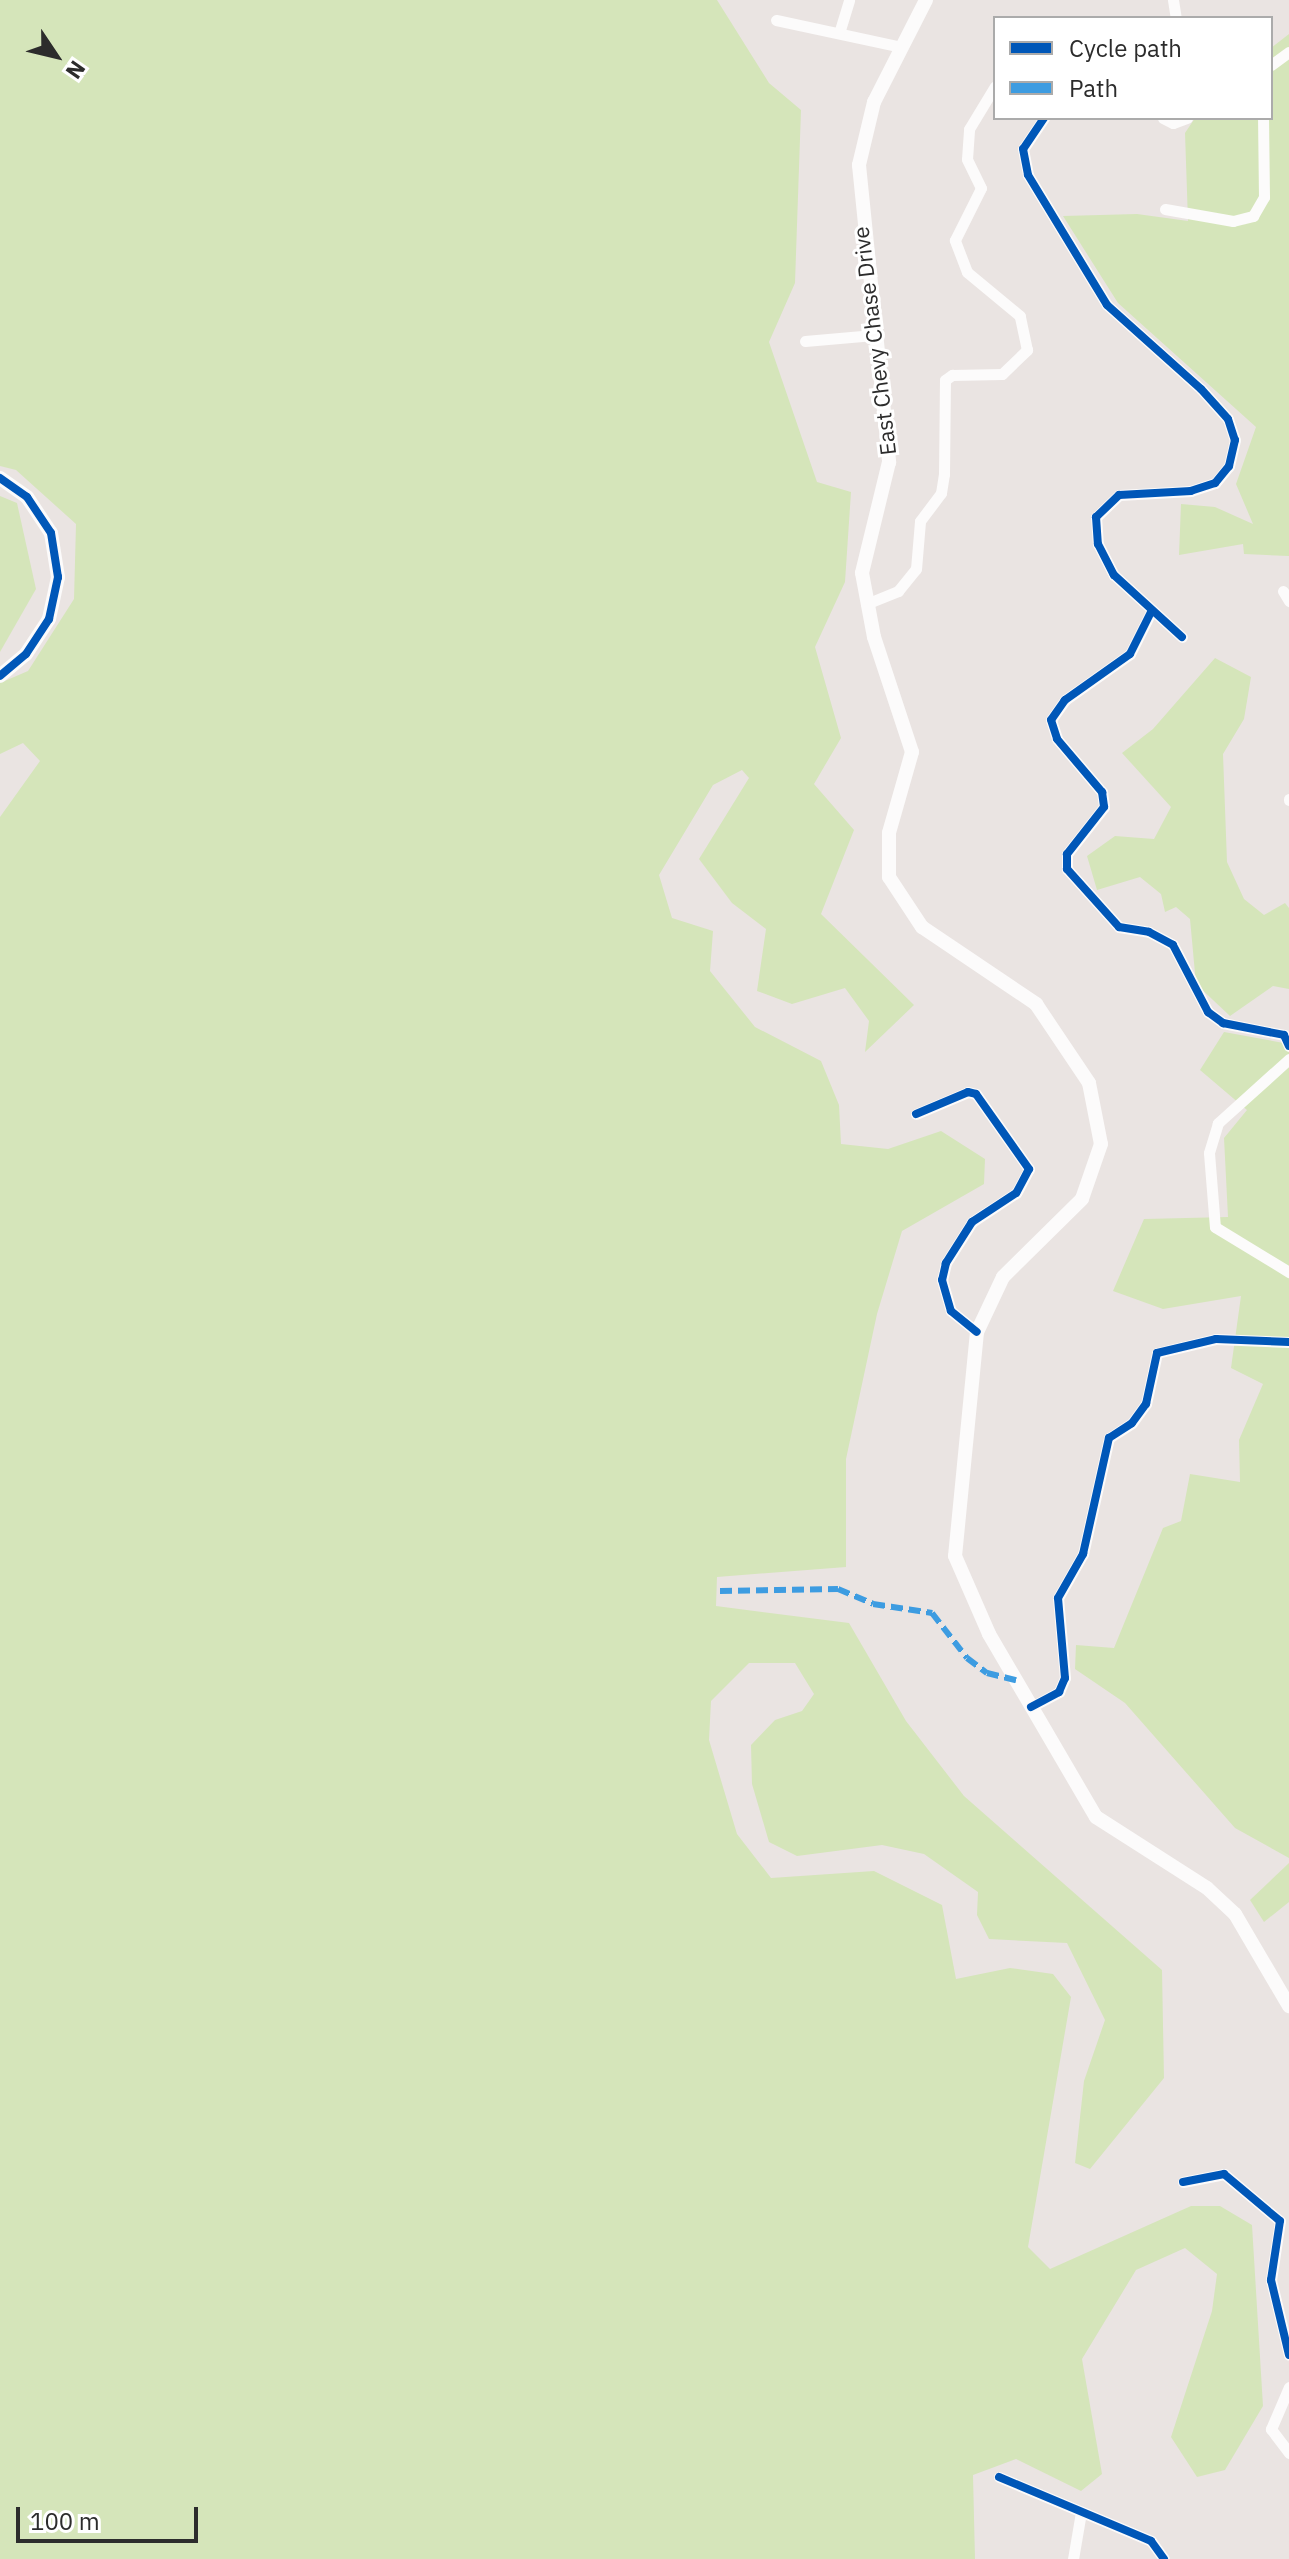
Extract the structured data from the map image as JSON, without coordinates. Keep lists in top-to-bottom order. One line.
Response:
{"streets":{"main road":["East Chevy Chase Drive"]},"legend":["Cycle path","Path"],"scale_bar":"100 m","north":"bottom right"}
